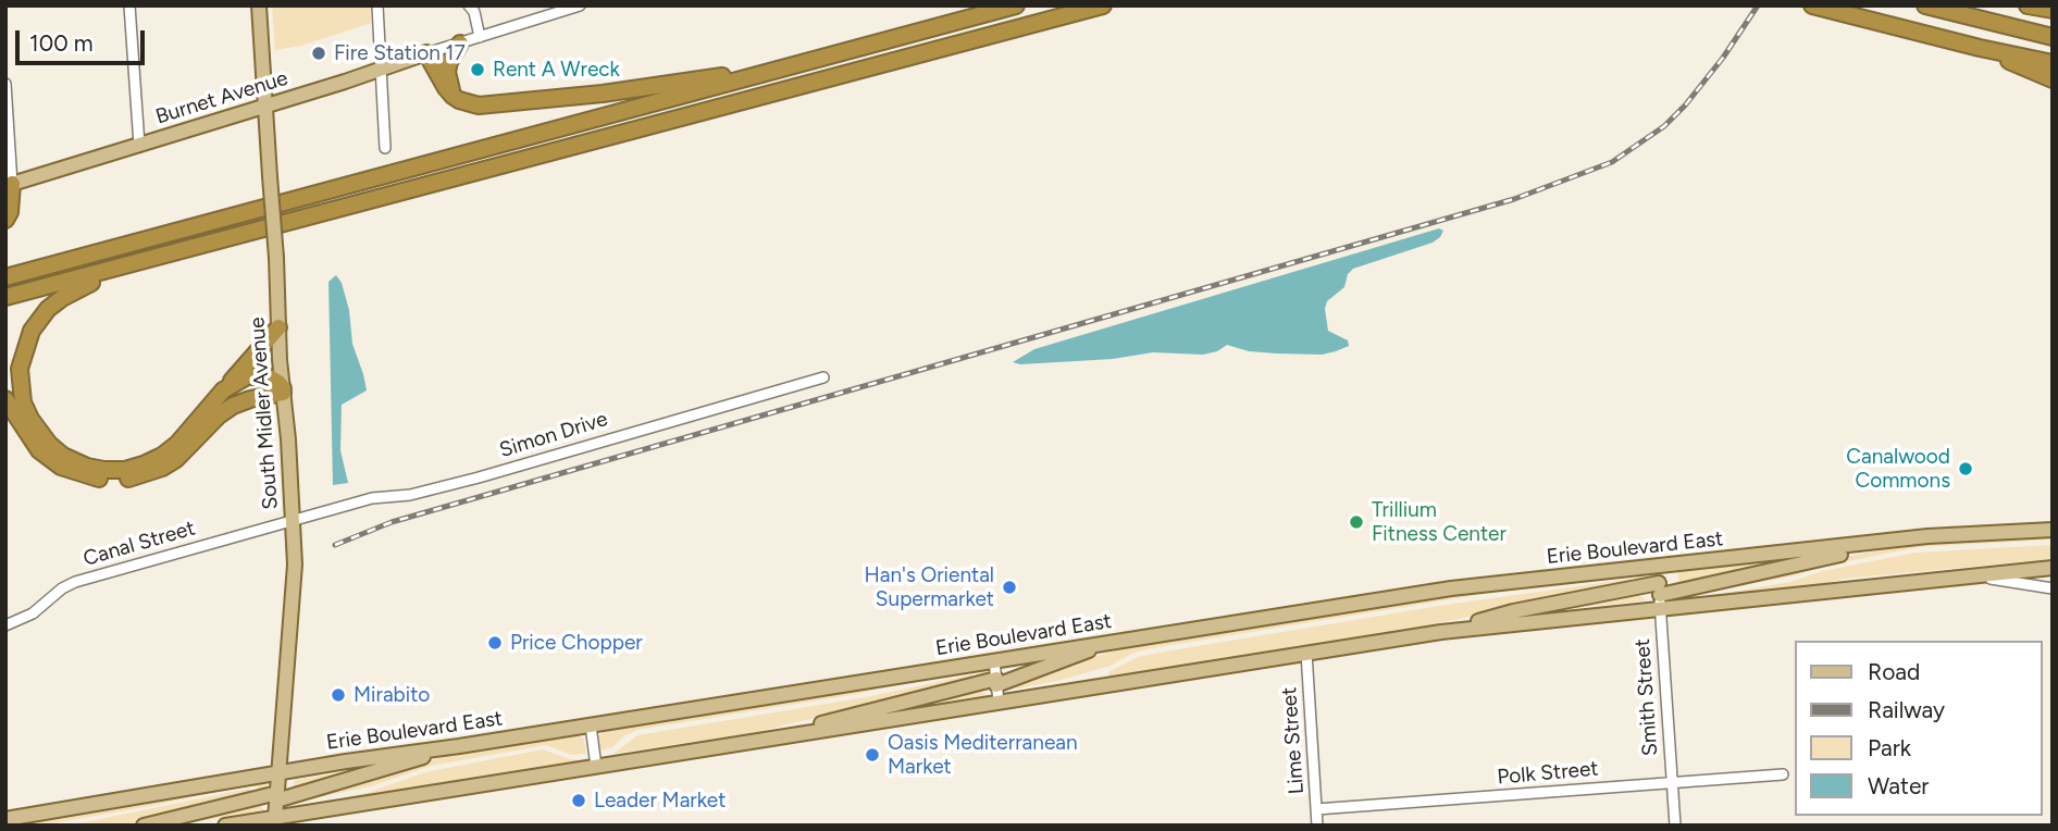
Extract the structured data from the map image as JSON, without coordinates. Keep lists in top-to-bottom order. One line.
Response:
{"streets":{"main road":["Burnet Avenue","South Midler Avenue","Erie Boulevard East"],"street":["Simon Drive","Canal Street","Smith Street","Lime Street","Polk Street"]},"crossings":[["Burnet Avenue","South Midler Avenue"],["South Midler Avenue","Simon Drive"],["South Midler Avenue","Canal Street"],["South Midler Avenue","Erie Boulevard East"],["Simon Drive","Canal Street"],["Erie Boulevard East","Smith Street"],["Smith Street","Polk Street"],["Lime Street","Polk Street"]],"places":["Fire Station 17","Rent A Wreck","Canalwood Commons","Trillium Fitness Center","Han's Oriental Supermarket","Price Chopper","Mirabito","Oasis Mediterranean Market","Leader Market"],"legend":["Road","Railway","Park","Water"],"scale_bar":"100 m"}
